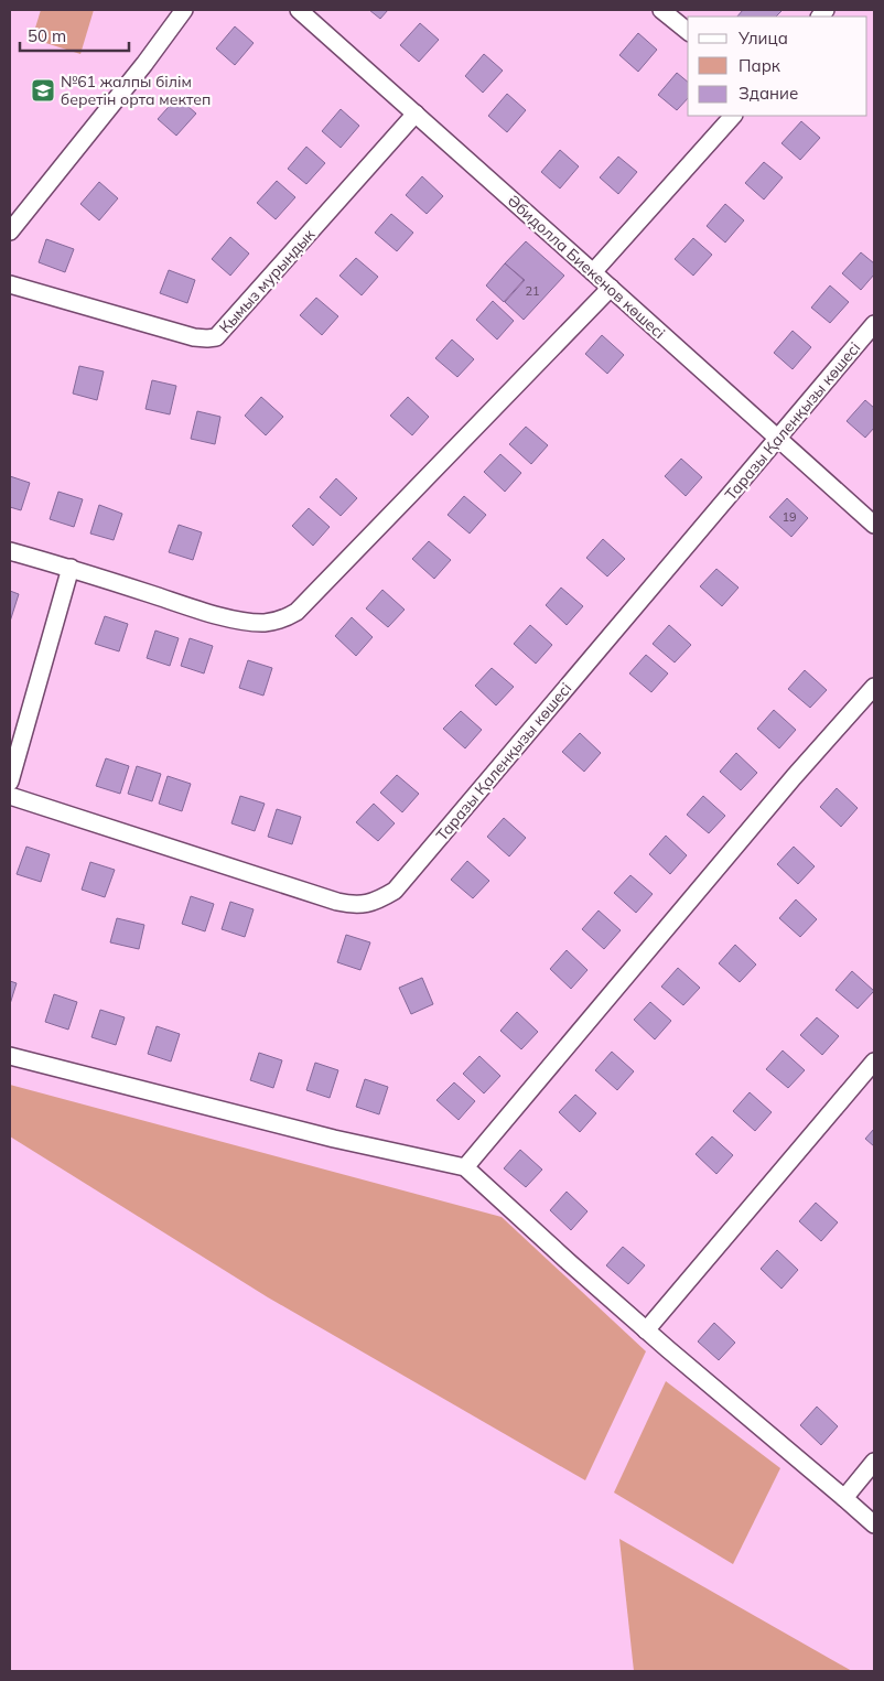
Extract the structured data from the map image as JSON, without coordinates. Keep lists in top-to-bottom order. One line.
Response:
{"streets":{"street":["Әбидолла Биекенов көшесі","Кымыз мурындык","Таразы Қаленқызы көшесі"]},"crossings":[["Әбидолла Биекенов көшесі","Кымыз мурындык"],["Әбидолла Биекенов көшесі","Таразы Қаленқызы көшесі"]],"places":{"school or university":["№61 жалпы білім беретін орта мектеп"]},"house_numbers":["21","19"],"legend":["Улица","Парк","Здание"],"scale_bar":"50 m"}
